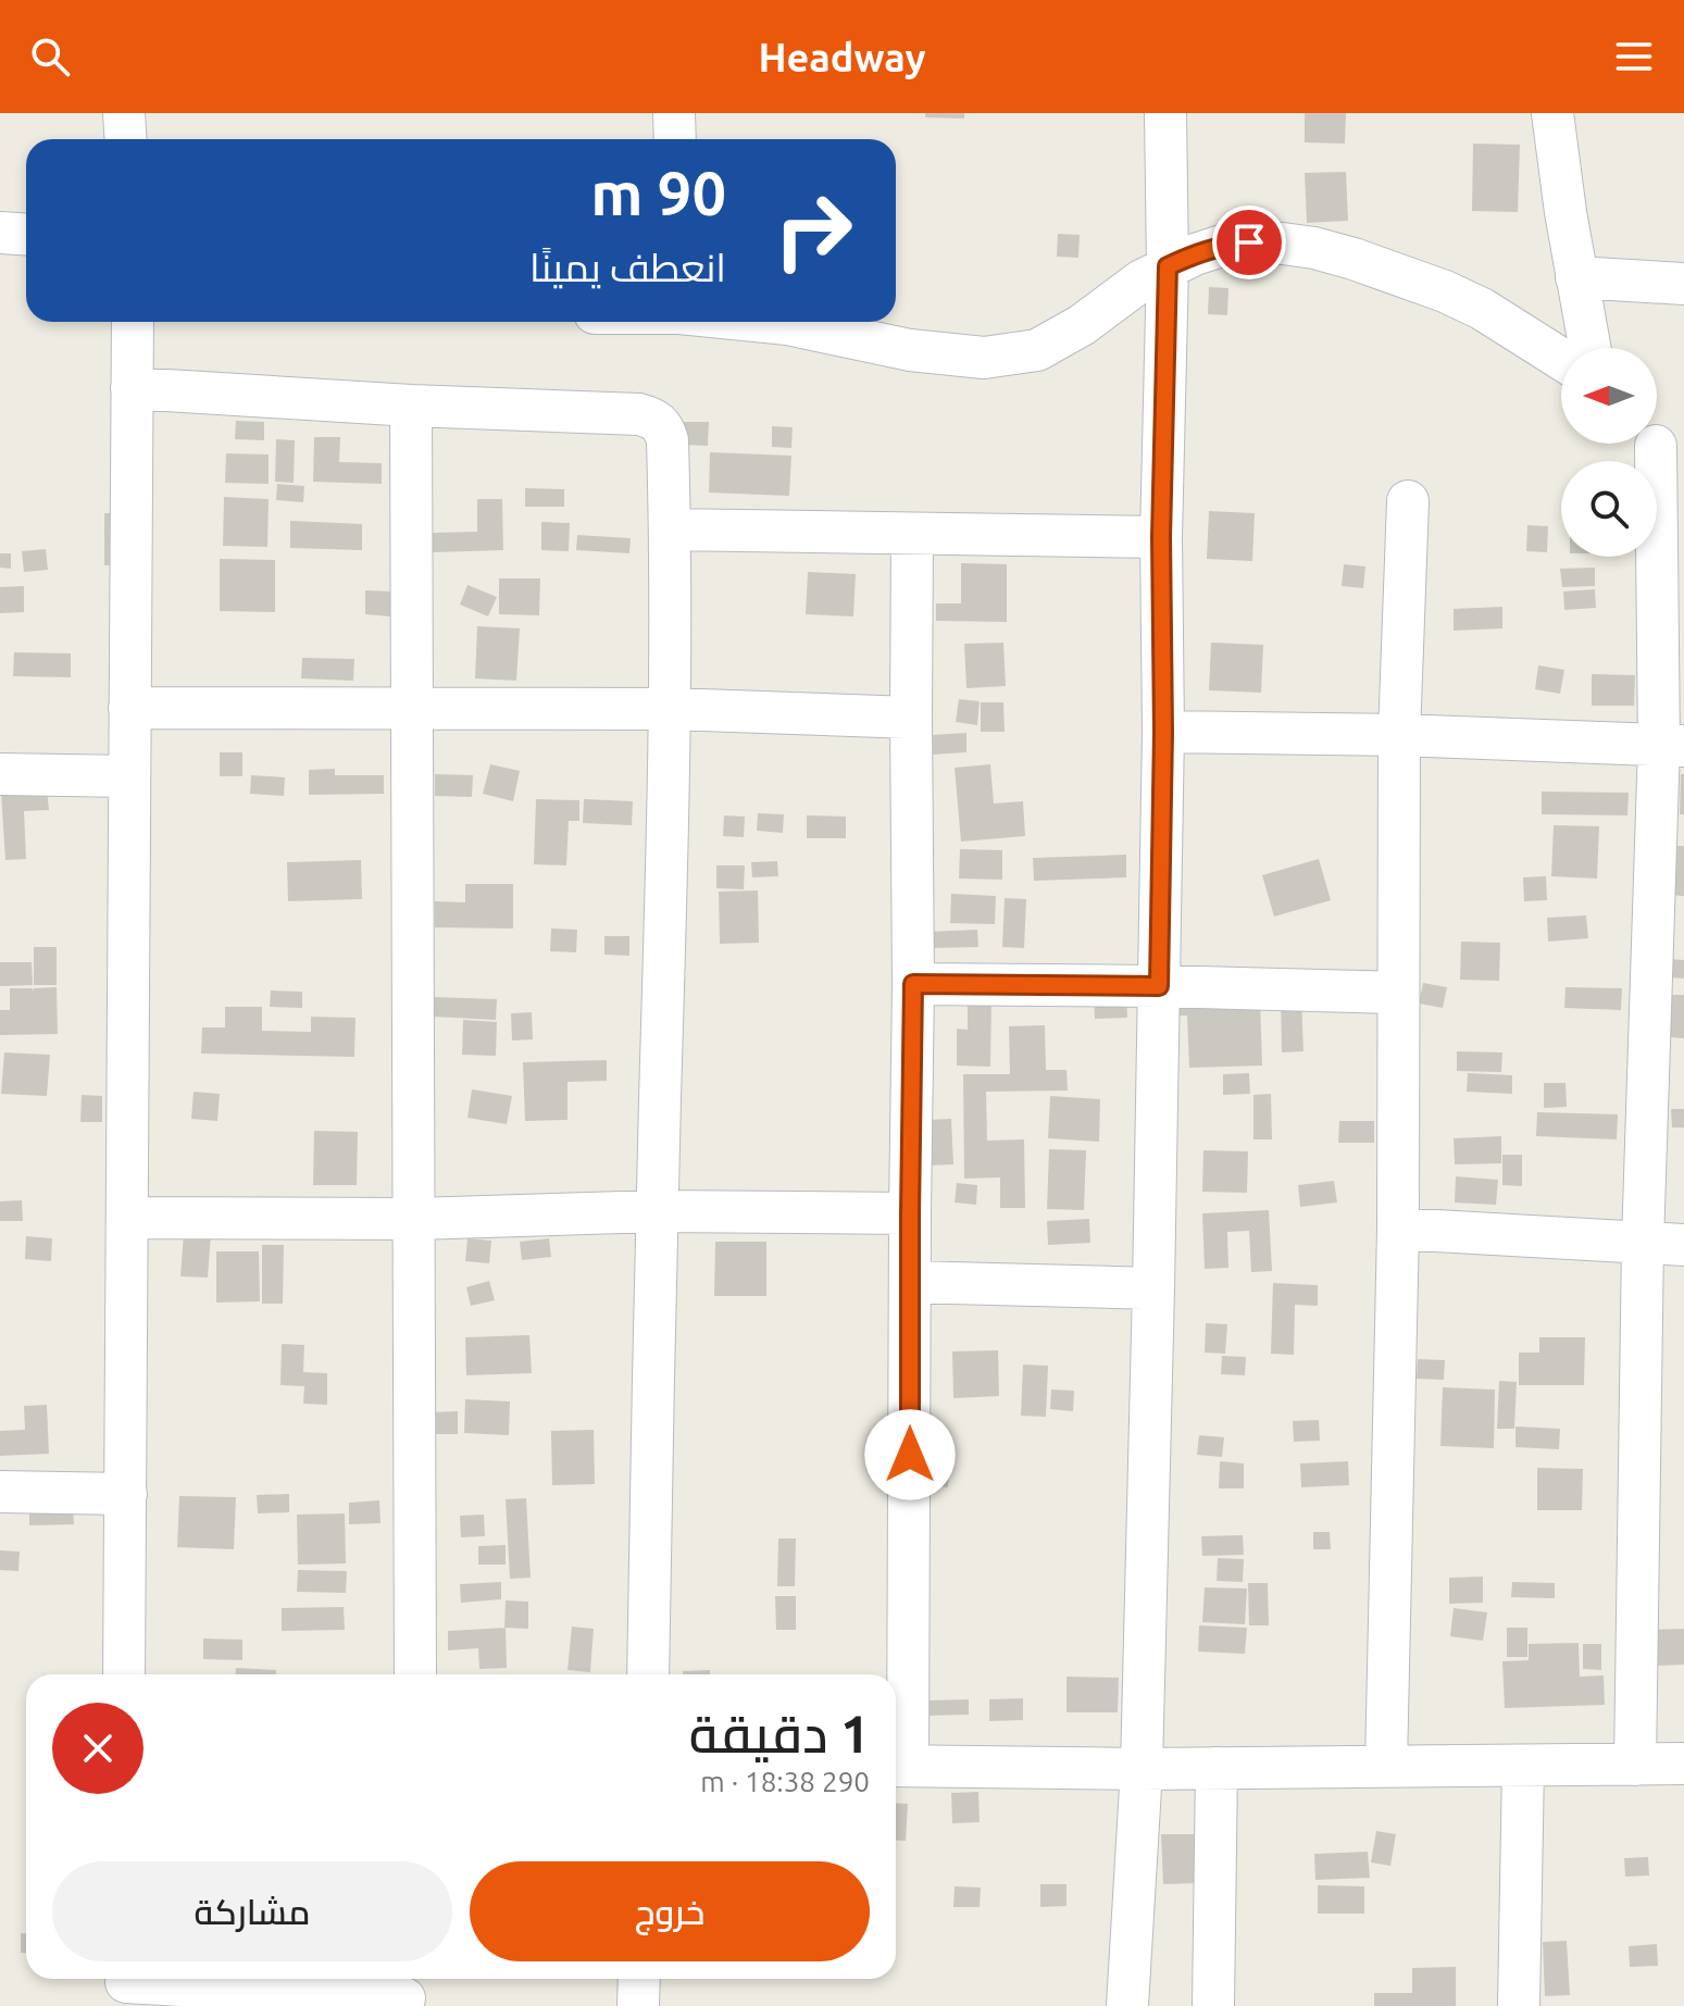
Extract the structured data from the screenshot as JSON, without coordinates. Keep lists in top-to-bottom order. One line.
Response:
{"north":"left","page":{"header":"Headway","turn":["90 m","انعطف يمينًا"],"heading":["1 دقيقة","290 m · 18:38"],"buttons":["خروج","مشاركة"]}}
